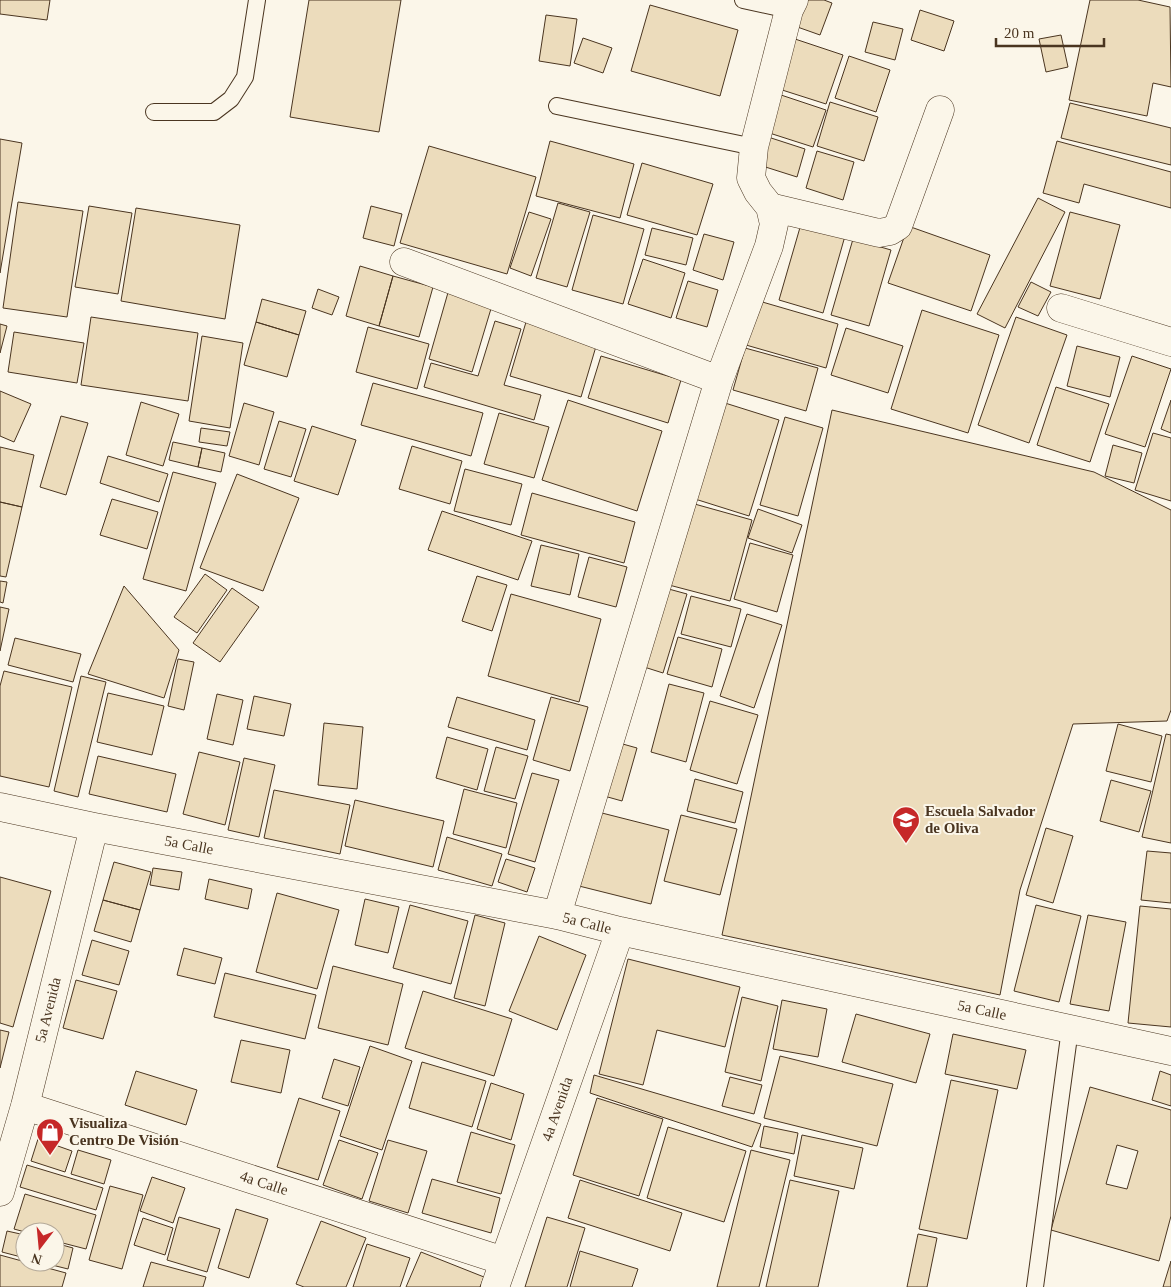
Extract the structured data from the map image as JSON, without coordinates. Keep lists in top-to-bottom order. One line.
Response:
{"streets":{"street":["5a Calle","5a Avenida","4a Avenida","4a Calle"]},"crossings":[["5a Calle","5a Avenida"],["5a Calle","4a Avenida"],["5a Avenida","4a Calle"],["4a Avenida","4a Calle"]],"places":{"school or university":["Escuela Salvador de Oliva"],"shop":["Visualiza Centro De Visión"]},"scale_bar":"20 m","north":"bottom"}
